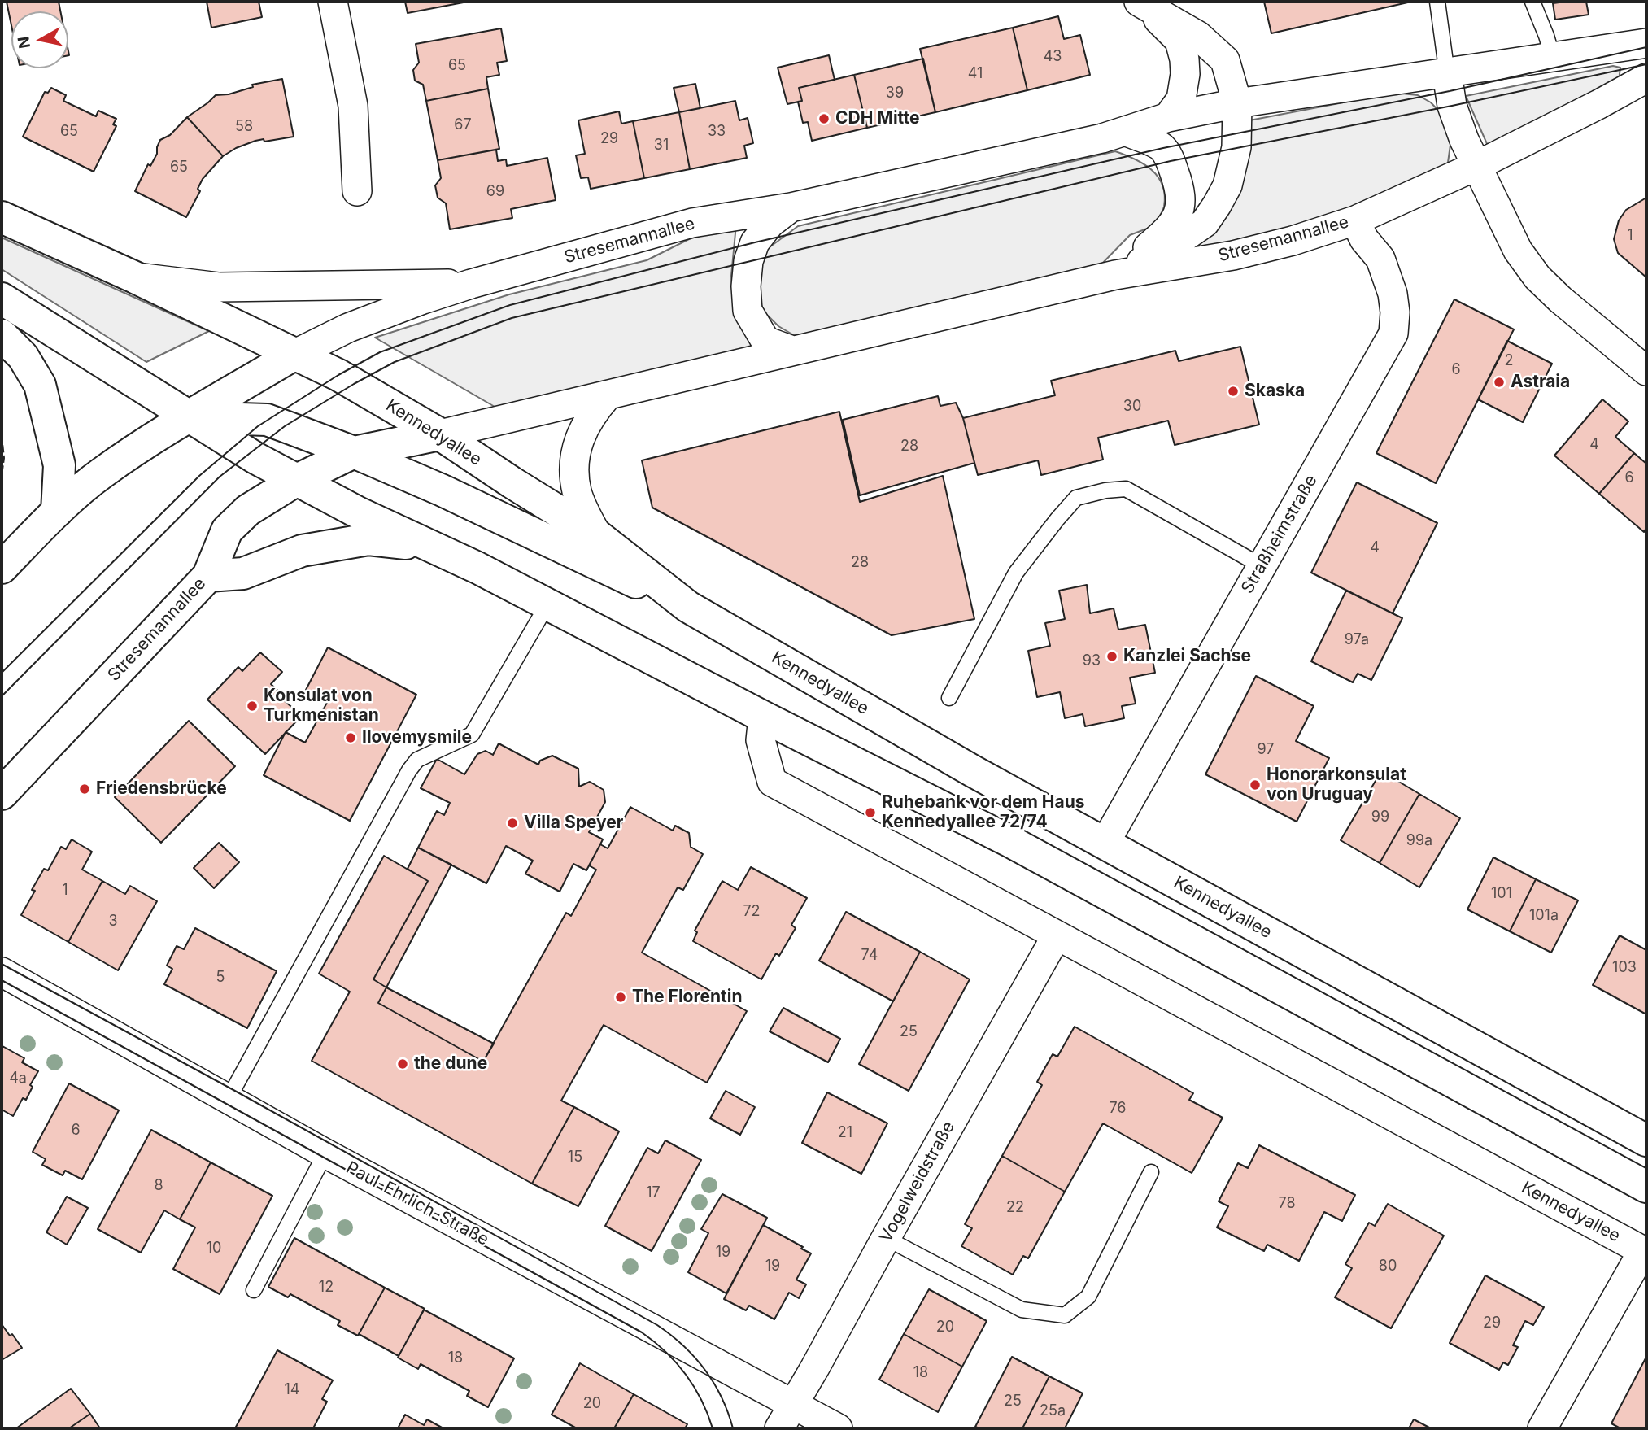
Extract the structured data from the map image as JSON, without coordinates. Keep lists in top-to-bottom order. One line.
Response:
{"streets":{"main road":["Stresemannallee","Kennedyallee"],"street":["Straßheimstraße","Vogelweidstraße","Paul-Ehrlich-Straße"]},"crossings":[["Stresemannallee","Kennedyallee"],["Stresemannallee","Straßheimstraße"],["Kennedyallee","Straßheimstraße"],["Kennedyallee","Vogelweidstraße"],["Vogelweidstraße","Paul-Ehrlich-Straße"]],"places":["CDH Mitte","Astraia","Skaska","Kanzlei Sachse","Konsulat von Turkmenistan","Ilovemysmile","Honorarkonsulat von Uruguay","Friedensbrücke","Ruhebank vor dem Haus Kennedyallee 72/74","Villa Speyer","The Florentin","the dune"],"house_numbers":["43","65","41","39","67","58","65","33","29","31","65","69","1","2","6","30","4","28","6","4","28","97a","93","97","99","99a","1","101","72","101a","3","74","103","5","25","4a","76","6","21","15","8","17","78","22","10","19","19","80","12","29","20","18","18","14","25","20","25a"],"north":"left"}
